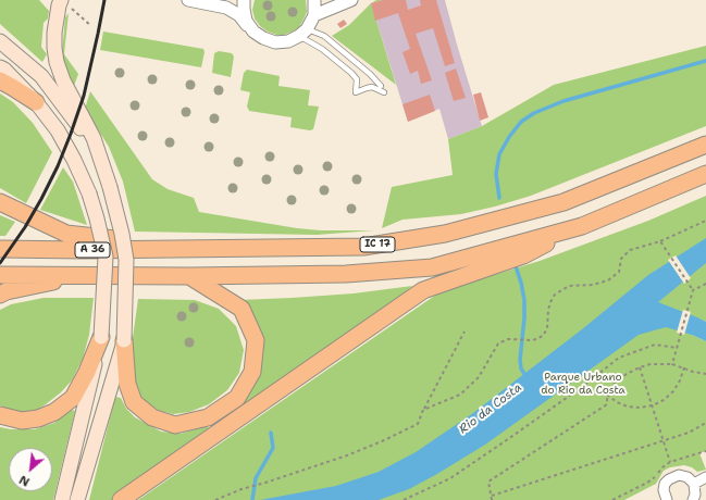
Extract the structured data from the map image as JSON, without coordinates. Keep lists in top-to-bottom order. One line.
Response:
{"streets":{"highway":["IC 17","A 36"]},"crossings":[["IC 17","A 36"]],"water":["Rio da Costa"],"parks":["Parque Urbano do Rio da Costa"],"north":"bottom left"}
